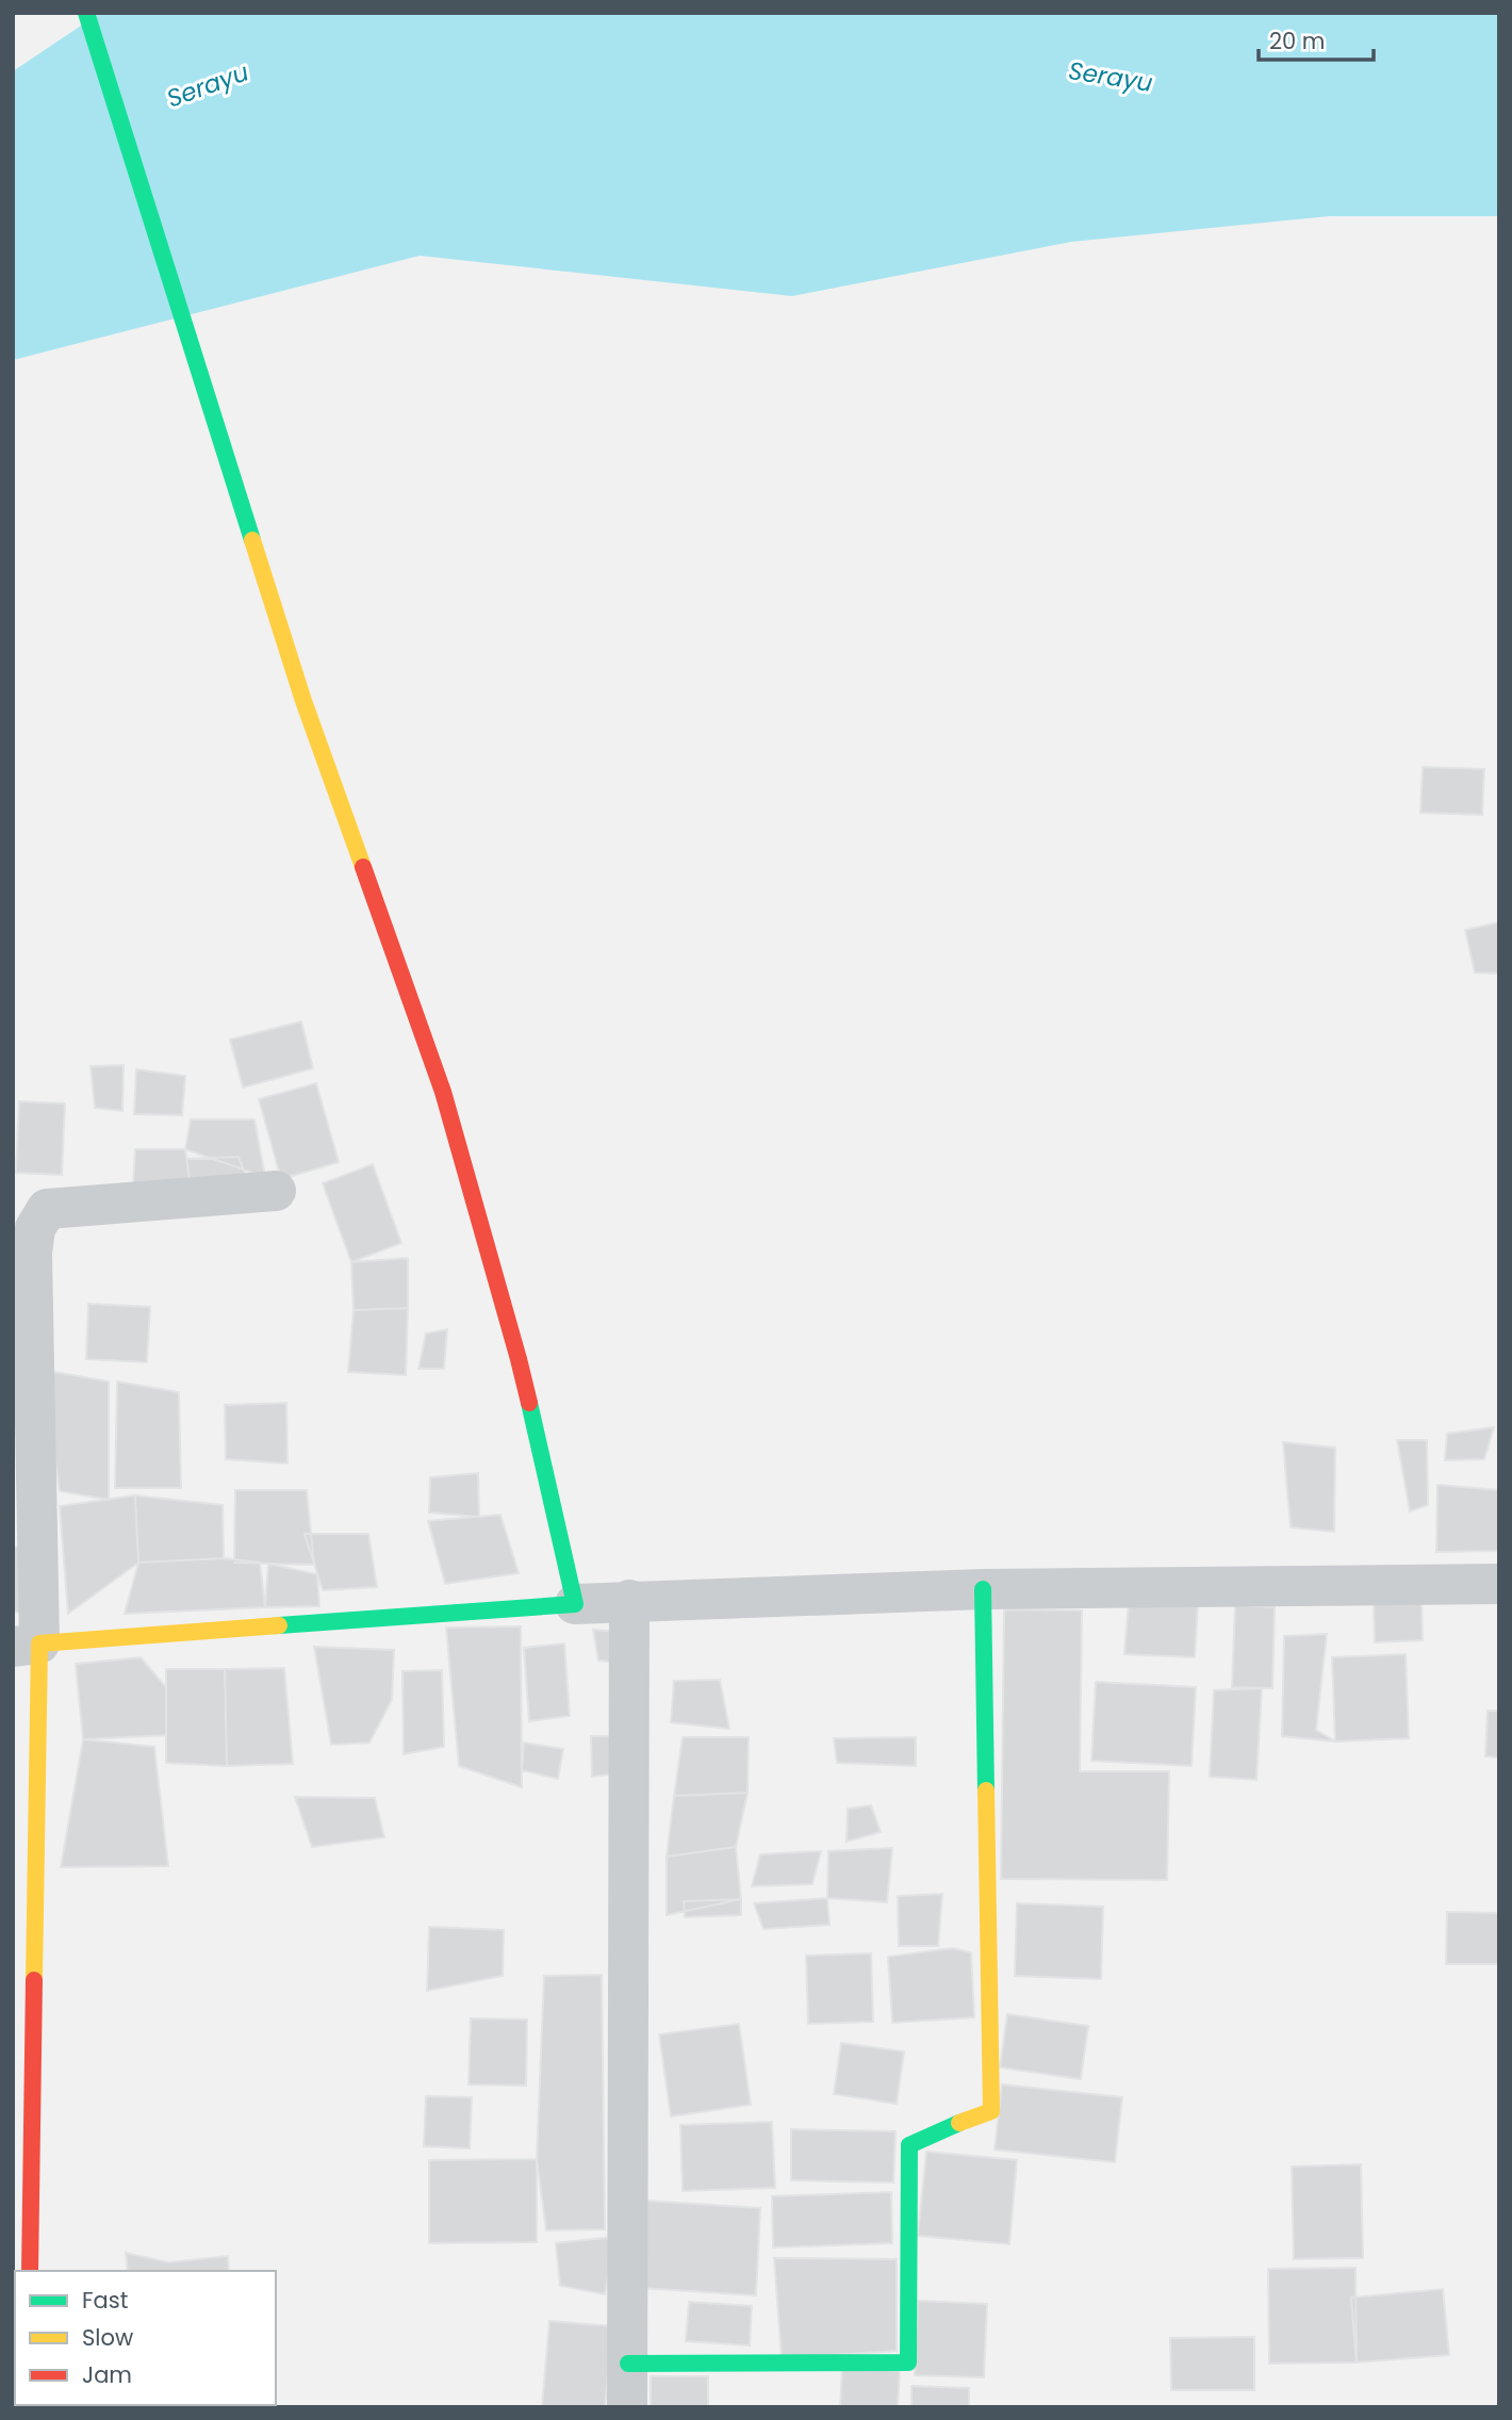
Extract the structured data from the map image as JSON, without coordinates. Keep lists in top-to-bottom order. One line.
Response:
{"water":["Serayu"],"legend":["Fast","Slow","Jam"],"scale_bar":"20 m"}
